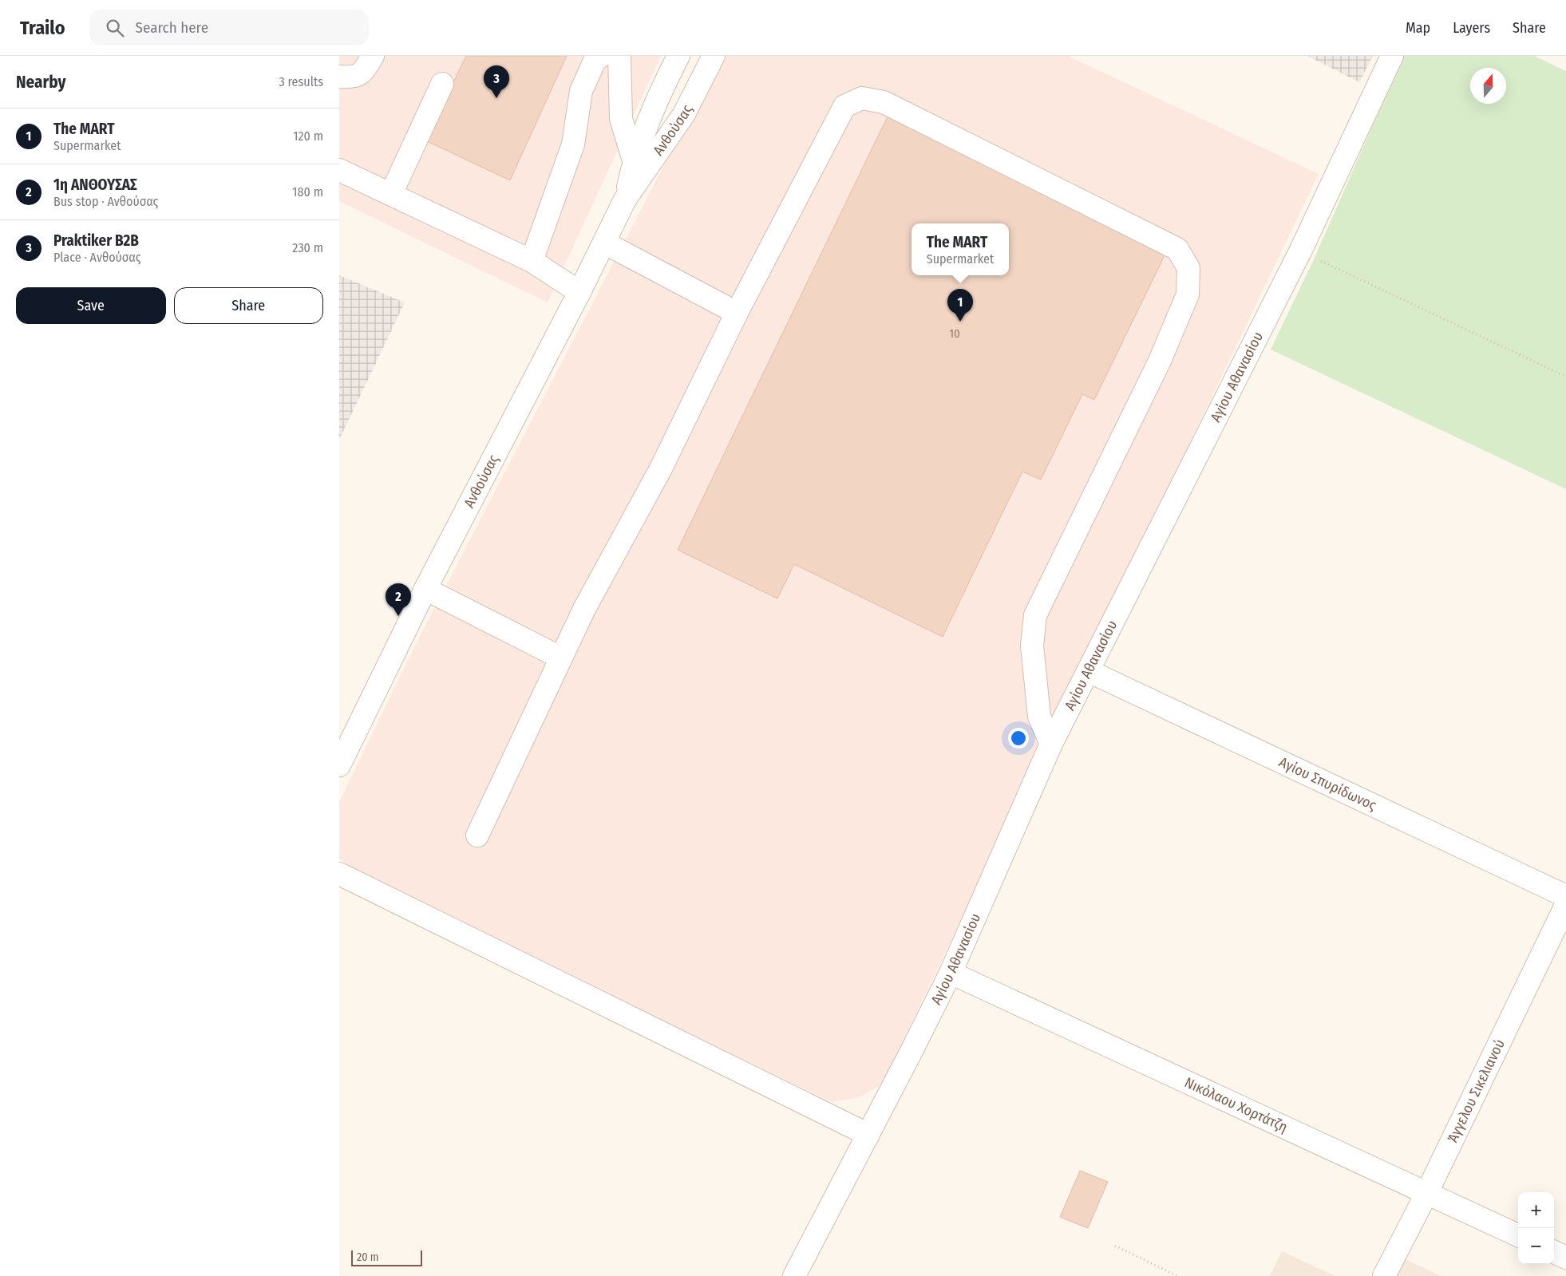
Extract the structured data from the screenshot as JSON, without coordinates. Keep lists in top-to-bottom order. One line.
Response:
{"streets":{"street":["Ανθούσας","Αγίου Αθανασίου","Αγίου Σπυρίδωνος","Άγγελου Σικελιανού","Νικόλαου Χορτάτζη"]},"crossings":[["Αγίου Αθανασίου","Αγίου Σπυρίδωνος"],["Αγίου Αθανασίου","Νικόλαου Χορτάτζη"],["Άγγελου Σικελιανού","Νικόλαου Χορτάτζη"]],"house_numbers":["10"],"scale_bar":"20 m","north":"top","page":{"header":"Trailo","search":"Search here","nav":["Map","Layers","Share"],"heading":["Nearby","3 results"],"pins":["3","1","2"],"list":[{"mark":"1","name":"The MART","note":"Supermarket","value":"120 m"},{"mark":"2","name":"1η ΑΝΘΟΥΣΑΣ","note":"Bus stop · Ανθούσας","value":"180 m"},{"mark":"3","name":"Praktiker B2B","note":"Place · Ανθούσας","value":"230 m"}],"popup":["The MART","Supermarket"],"buttons":["Save","Share"],"map_buttons":["+","−"],"scale":"20 m"}}
